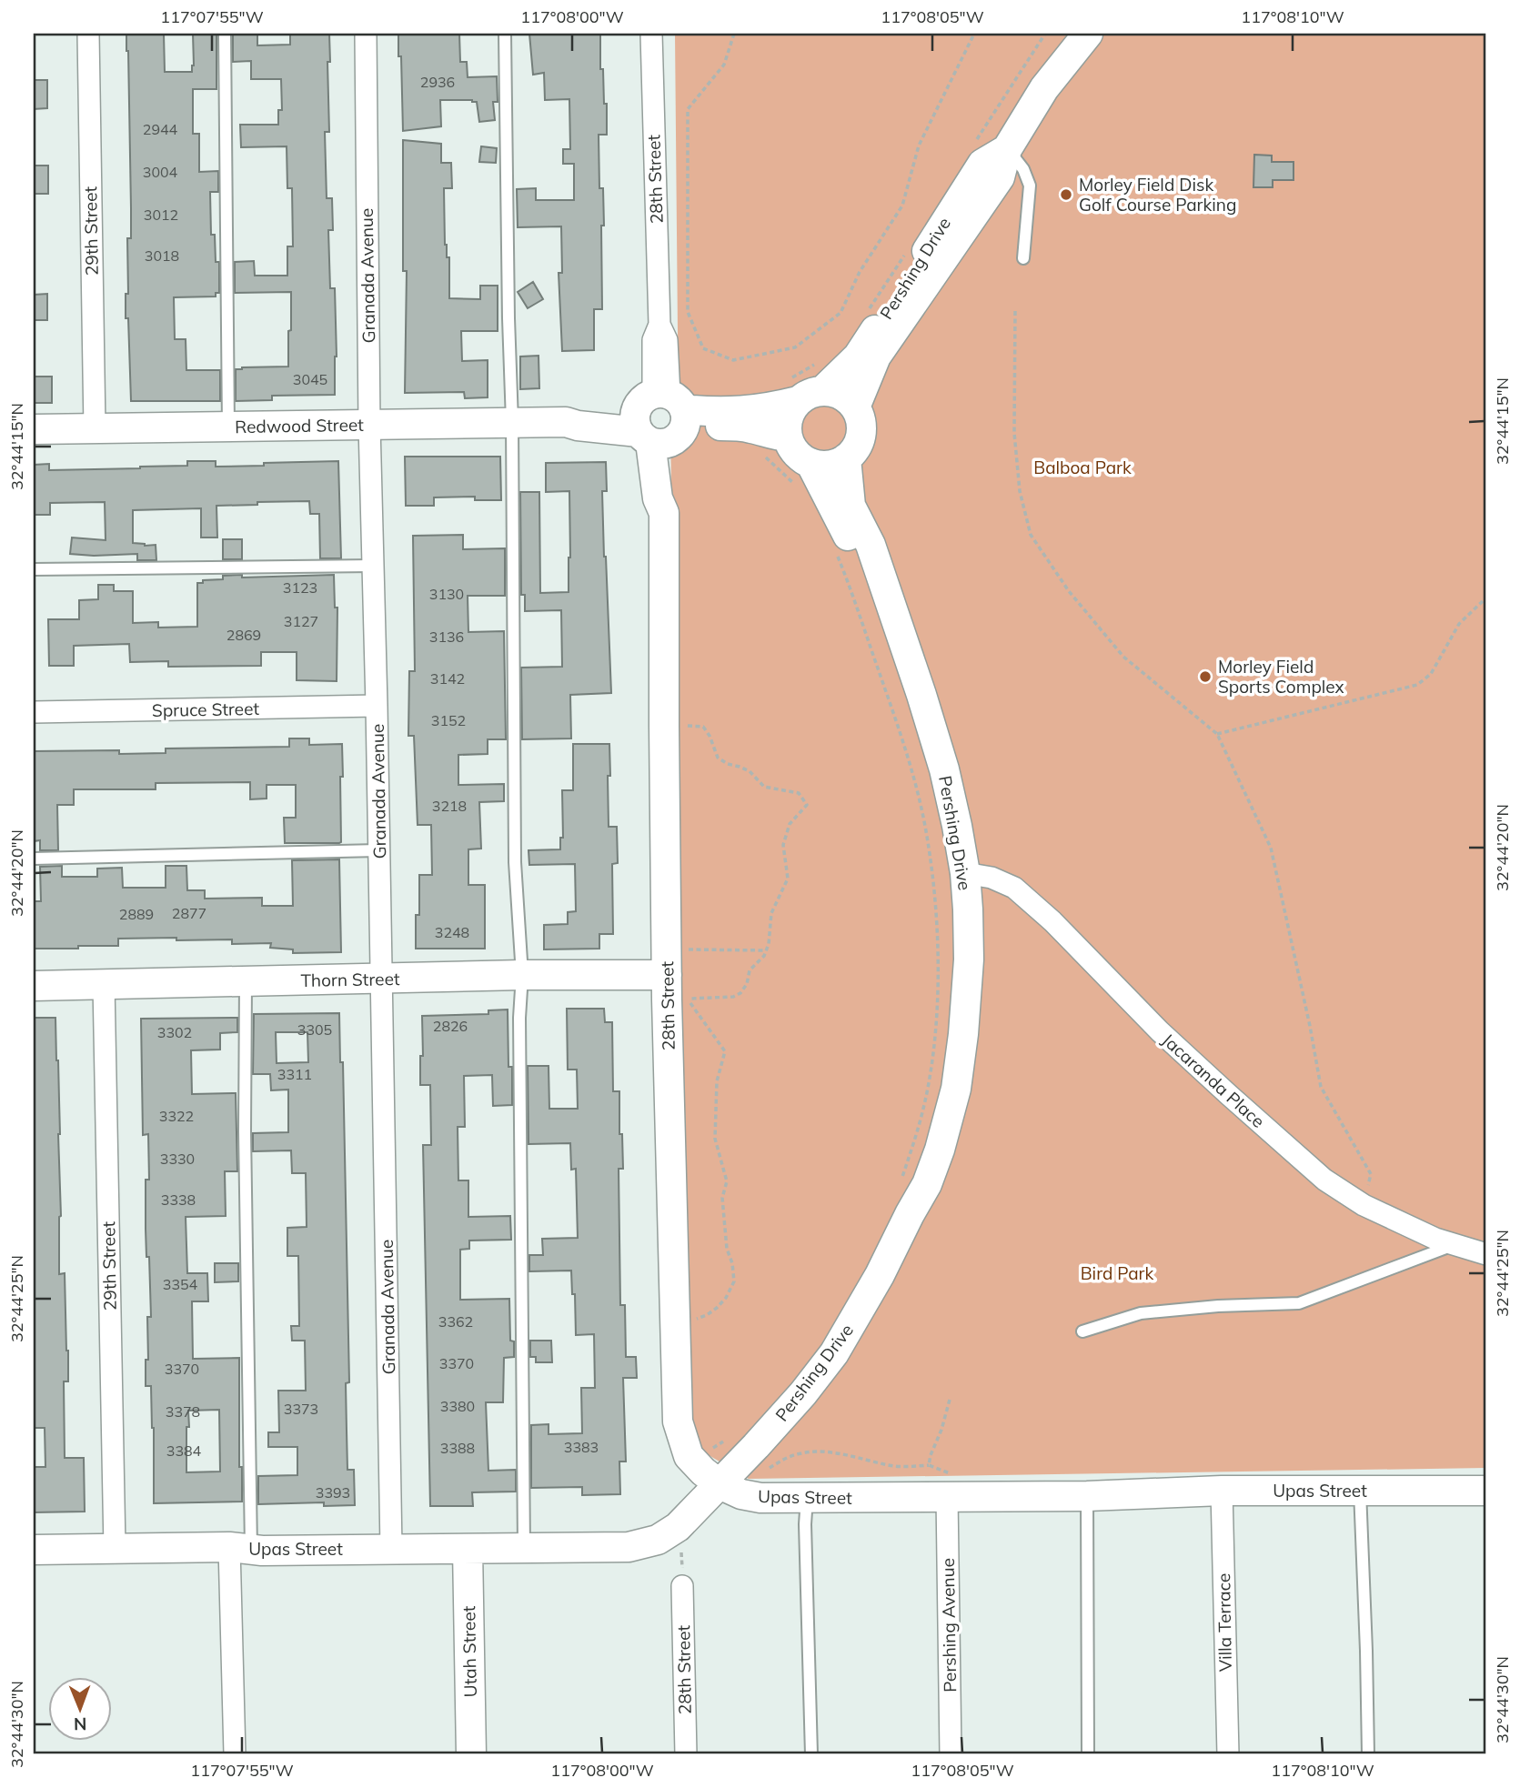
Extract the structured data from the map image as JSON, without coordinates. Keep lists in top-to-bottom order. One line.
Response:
{"streets":{"main road":["28th Street","Pershing Drive","Redwood Street","Thorn Street","Upas Street","Utah Street"],"street":["29th Street","Granada Avenue","Spruce Street","Jacaranda Place","Villa Terrace","Pershing Avenue"]},"crossings":[["28th Street","Pershing Drive"],["28th Street","Redwood Street"],["28th Street","Thorn Street"],["28th Street","Upas Street"],["29th Street","Redwood Street"],["29th Street","Thorn Street"],["29th Street","Upas Street"],["Pershing Drive","Redwood Street"],["Pershing Drive","Jacaranda Place"],["Pershing Drive","Upas Street"],["Granada Avenue","Redwood Street"],["Granada Avenue","Spruce Street"],["Granada Avenue","Thorn Street"],["Granada Avenue","Upas Street"],["Upas Street","Villa Terrace"],["Upas Street","Pershing Avenue"],["Upas Street","Utah Street"]],"parks":["Balboa Park","Bird Park"],"places":["Morley Field Disk Golf Course Parking","Morley Field Sports Complex"],"house_numbers":["2936","2944","3004","3012","3018","3045","3123","3130","3127","2869","3136","3142","3152","3218","2877","2889","3248","2826","3305","3302","3311","3322","3330","3338","3354","3362","3370","3370","3380","3373","3378","3383","3388","3384","3393"],"north":"bottom","coordinates":["117°07'55\"W","117°08'00\"W","117°08'05\"W","117°08'10\"W","32°44'15\"N","32°44'20\"N","32°44'25\"N","32°44'30\"N"]}
